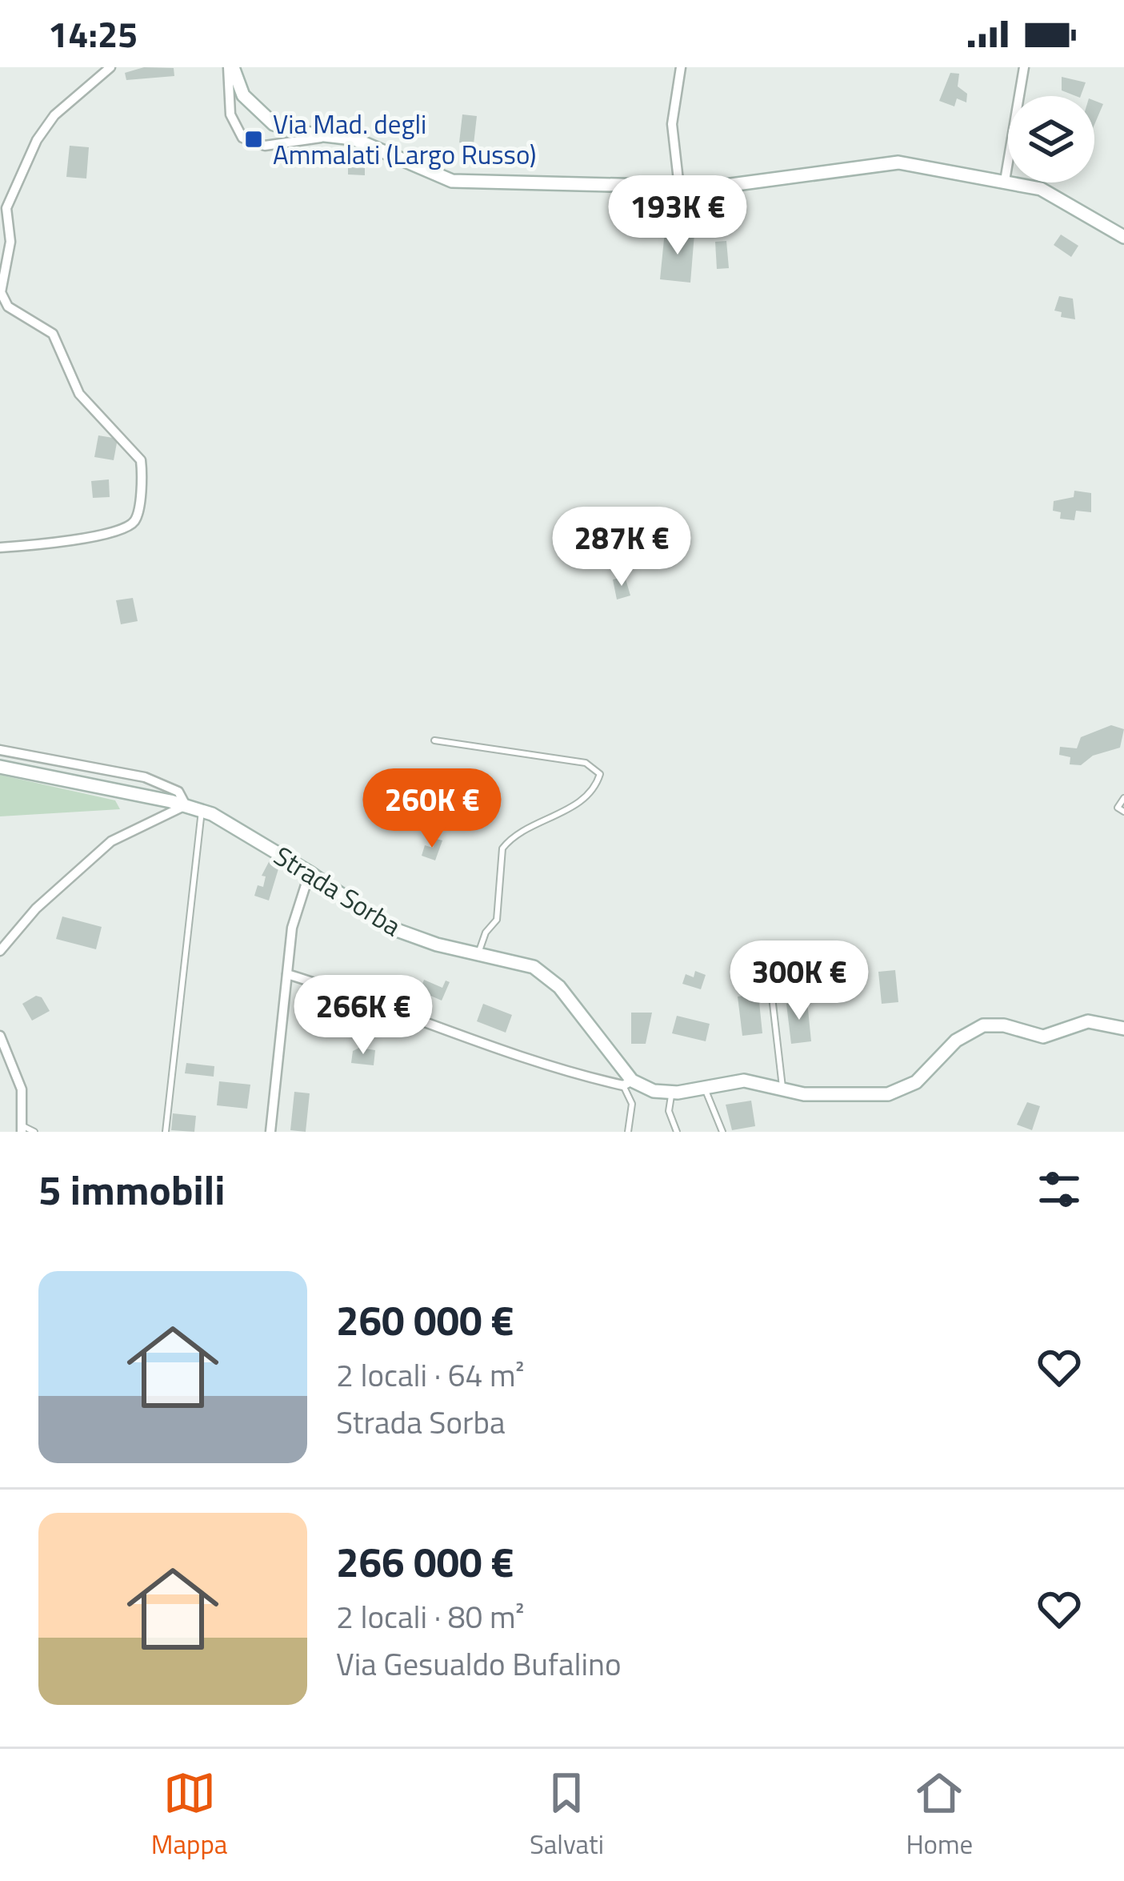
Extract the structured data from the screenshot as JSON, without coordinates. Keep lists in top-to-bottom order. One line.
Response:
{"streets":{"street":["Strada Sorba"]},"places":{"transit":["Via Mad. degli Ammalati (Largo Russo)"]},"page":{"status":"14:25","price":["193K €","287K €","260K €","300K €","266K €"],"heading":"5 immobili","list":[{"name":"260 000 €","note":"2 locali · 64 m² · Strada Sorba"},{"name":"266 000 €","note":"2 locali · 80 m² · Via Gesualdo Bufalino"}],"tabs":["Mappa","Salvati","Home"]}}
